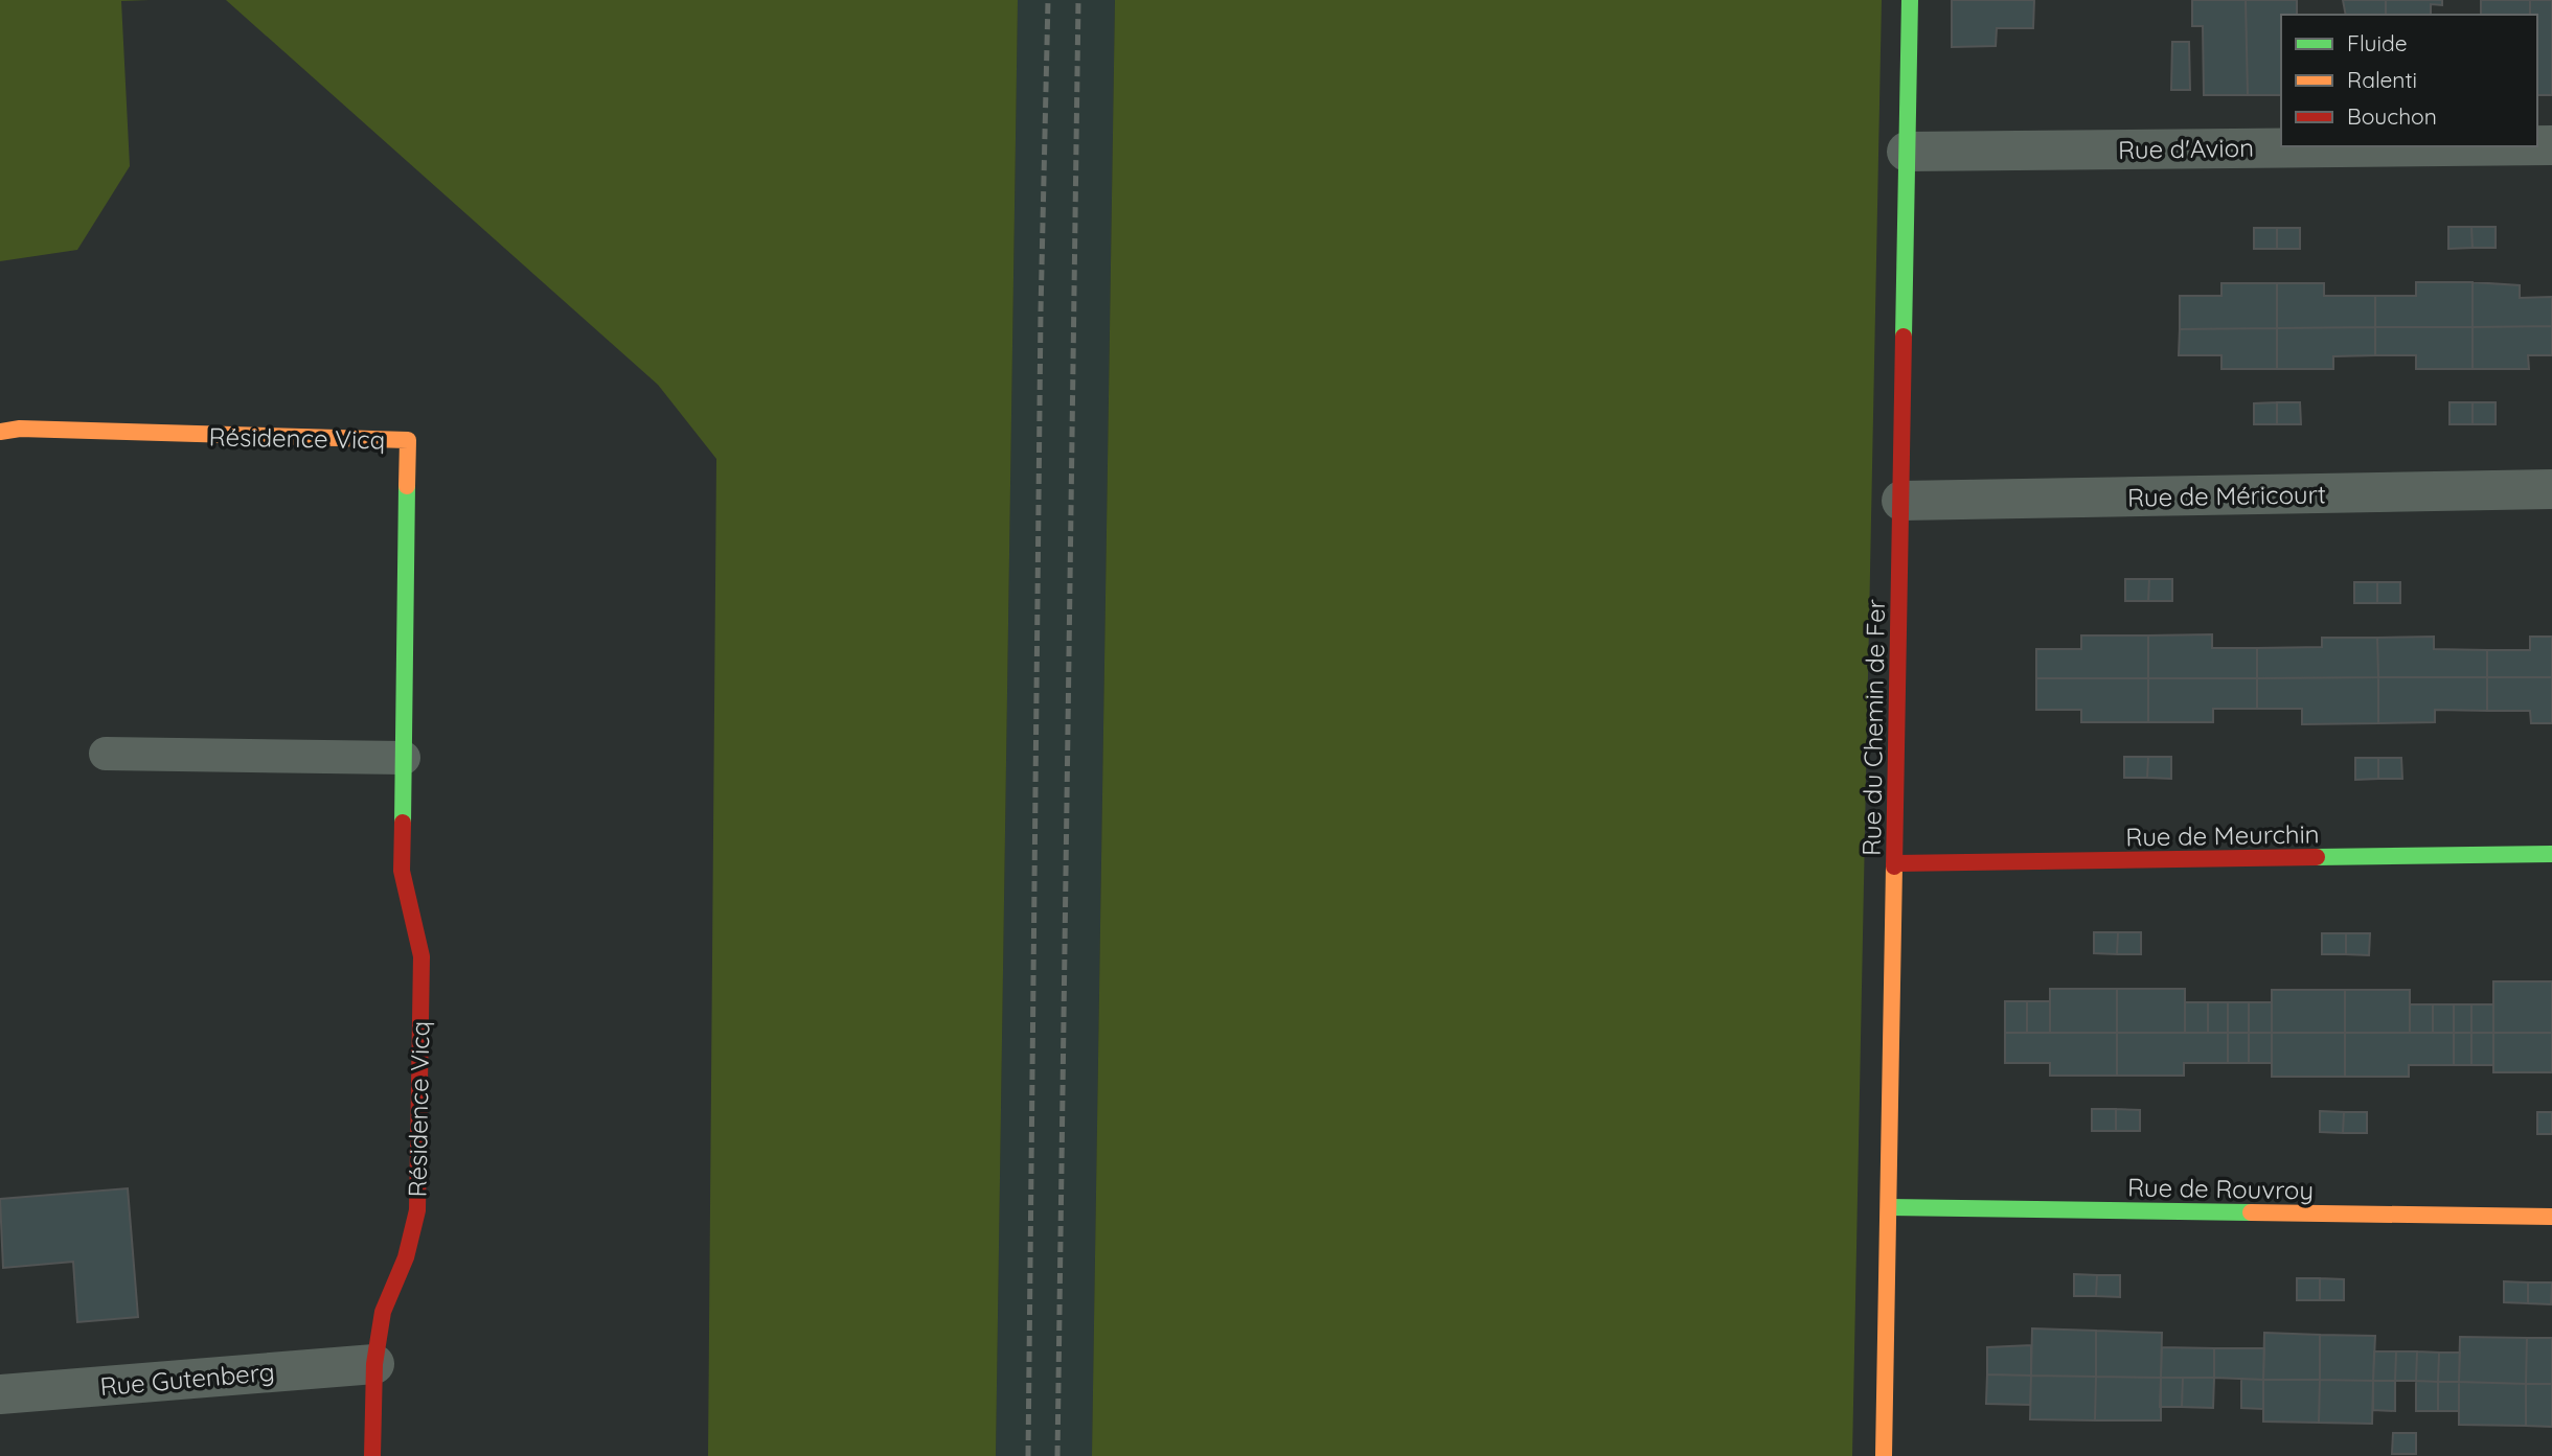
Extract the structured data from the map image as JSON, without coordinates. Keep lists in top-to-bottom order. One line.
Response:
{"streets":{"street":["Rue d'Avion","Résidence Vicq","Rue de Méricourt","Rue du Chemin de Fer","Rue de Meurchin","Rue de Rouvroy","Rue Gutenberg"]},"crossings":[["Rue d'Avion","Rue du Chemin de Fer"],["Résidence Vicq","Rue Gutenberg"],["Rue de Méricourt","Rue du Chemin de Fer"],["Rue du Chemin de Fer","Rue de Meurchin"],["Rue du Chemin de Fer","Rue de Rouvroy"]],"legend":["Fluide","Ralenti","Bouchon"]}
